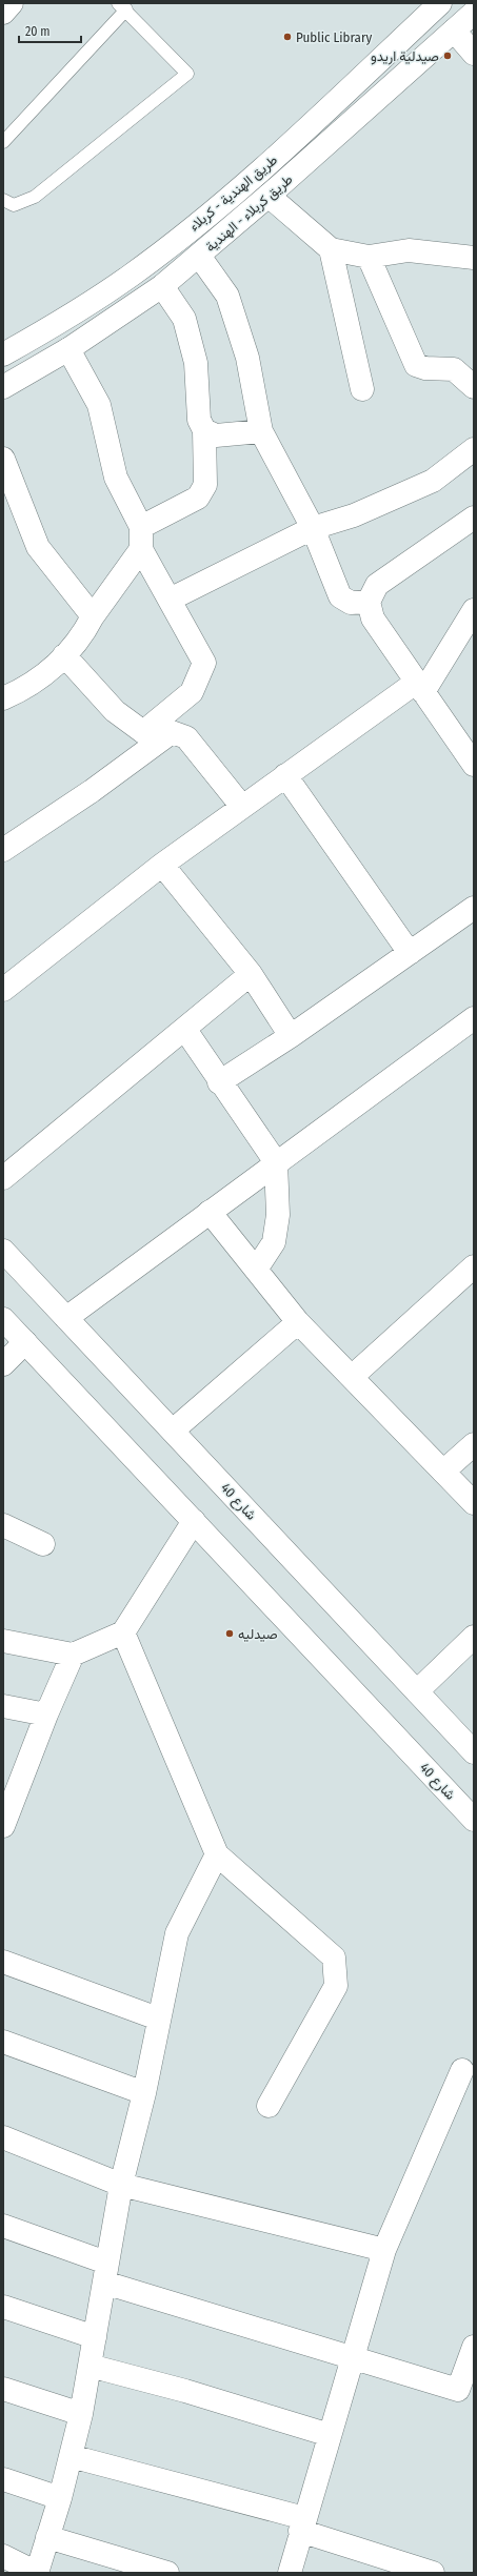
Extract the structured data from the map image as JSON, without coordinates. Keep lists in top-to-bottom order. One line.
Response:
{"streets":{"street":["طريق الهندية - كربلاء","طريق كربلاء - الهندية","شارع 40"]},"places":["Public Library","صيدلية اريدو","صيدليه"],"scale_bar":"20 m"}
